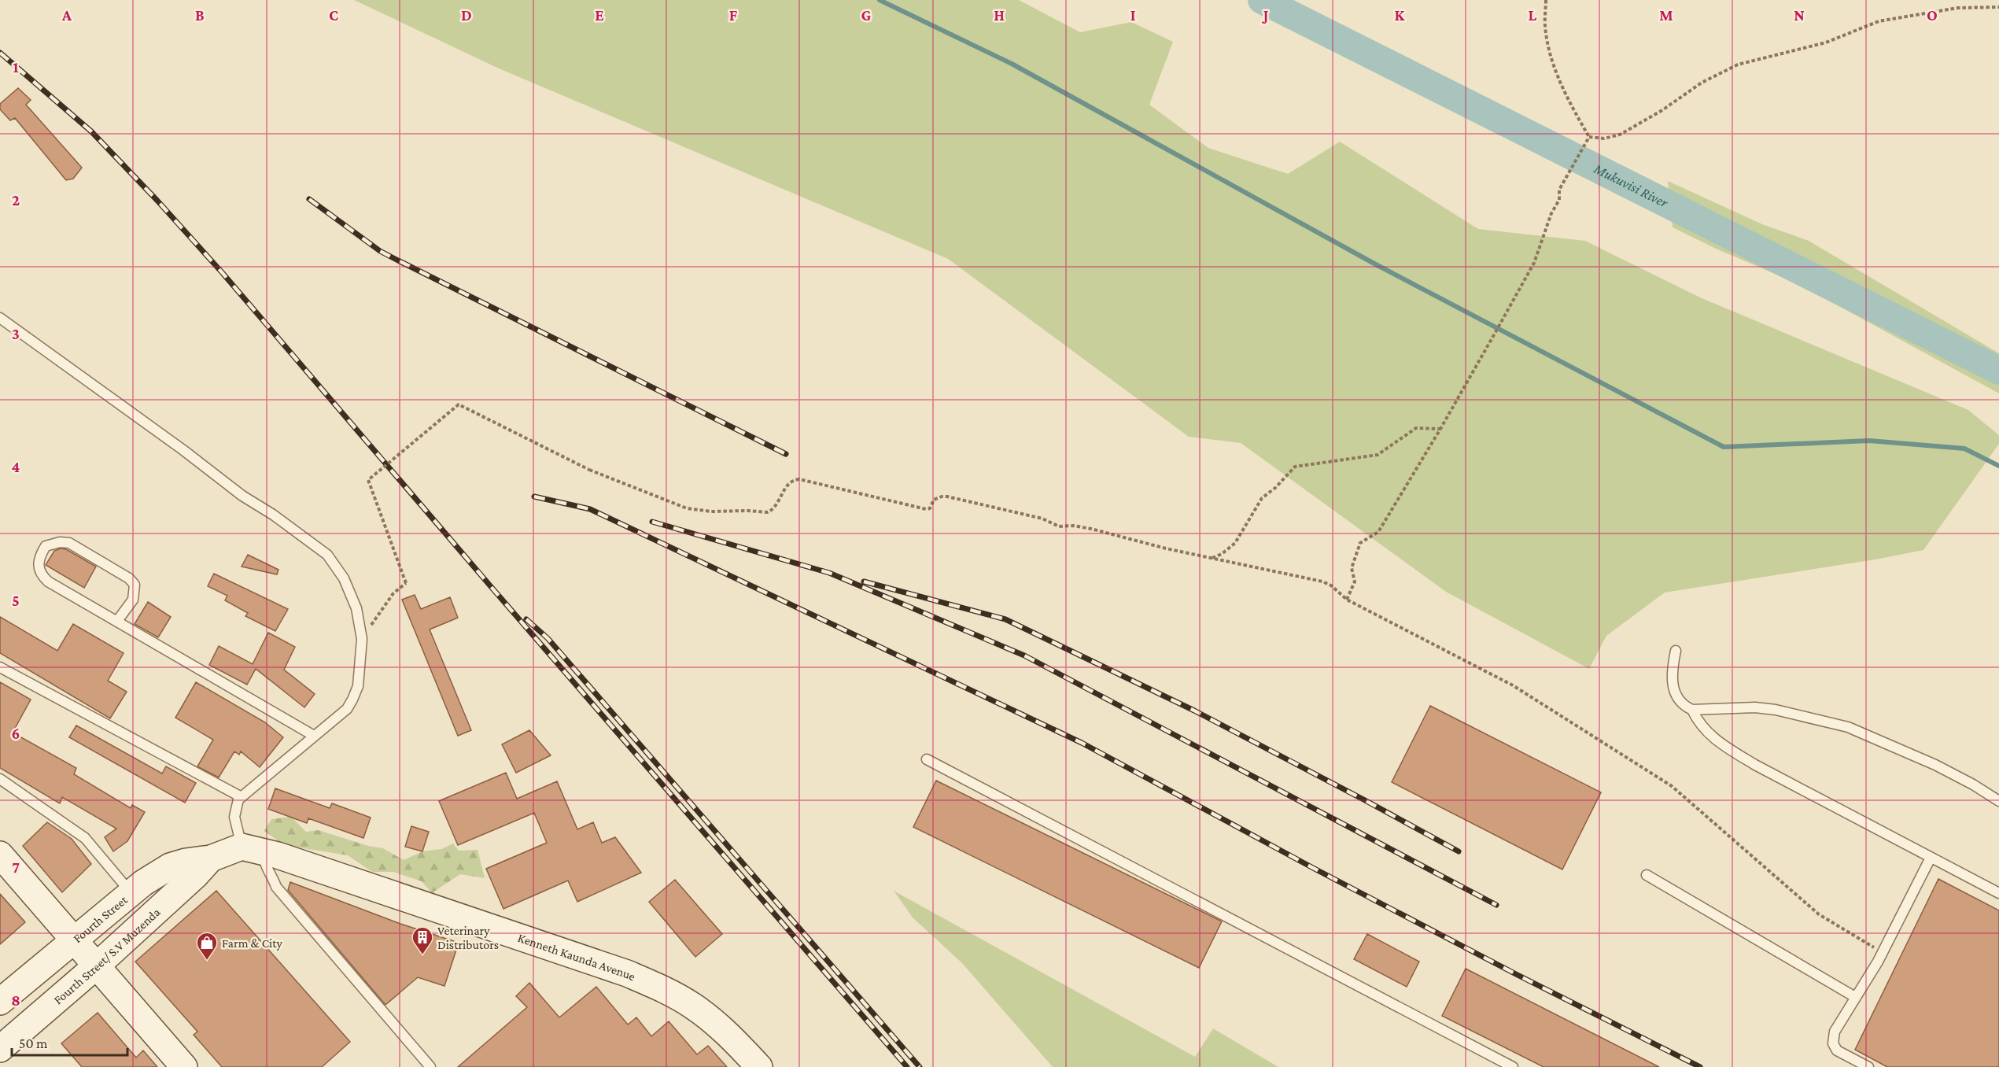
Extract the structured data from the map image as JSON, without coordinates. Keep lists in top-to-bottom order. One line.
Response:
{"streets":{"main road":["Fourth Street","Fourth Street/ S.V Muzenda","Kenneth Kaunda Avenue"]},"crossings":[["Fourth Street","Fourth Street/ S.V Muzenda"]],"water":["Mukuvisi River"],"places":{"building":["Veterinary Distributors"],"shop":["Farm & City"]},"scale_bar":"50 m","grid":{"columns":["A","B","C","D","E","F","G","H","I","J","K","L","M","N","O"],"rows":["1","2","3","4","5","6","7","8"]}}
